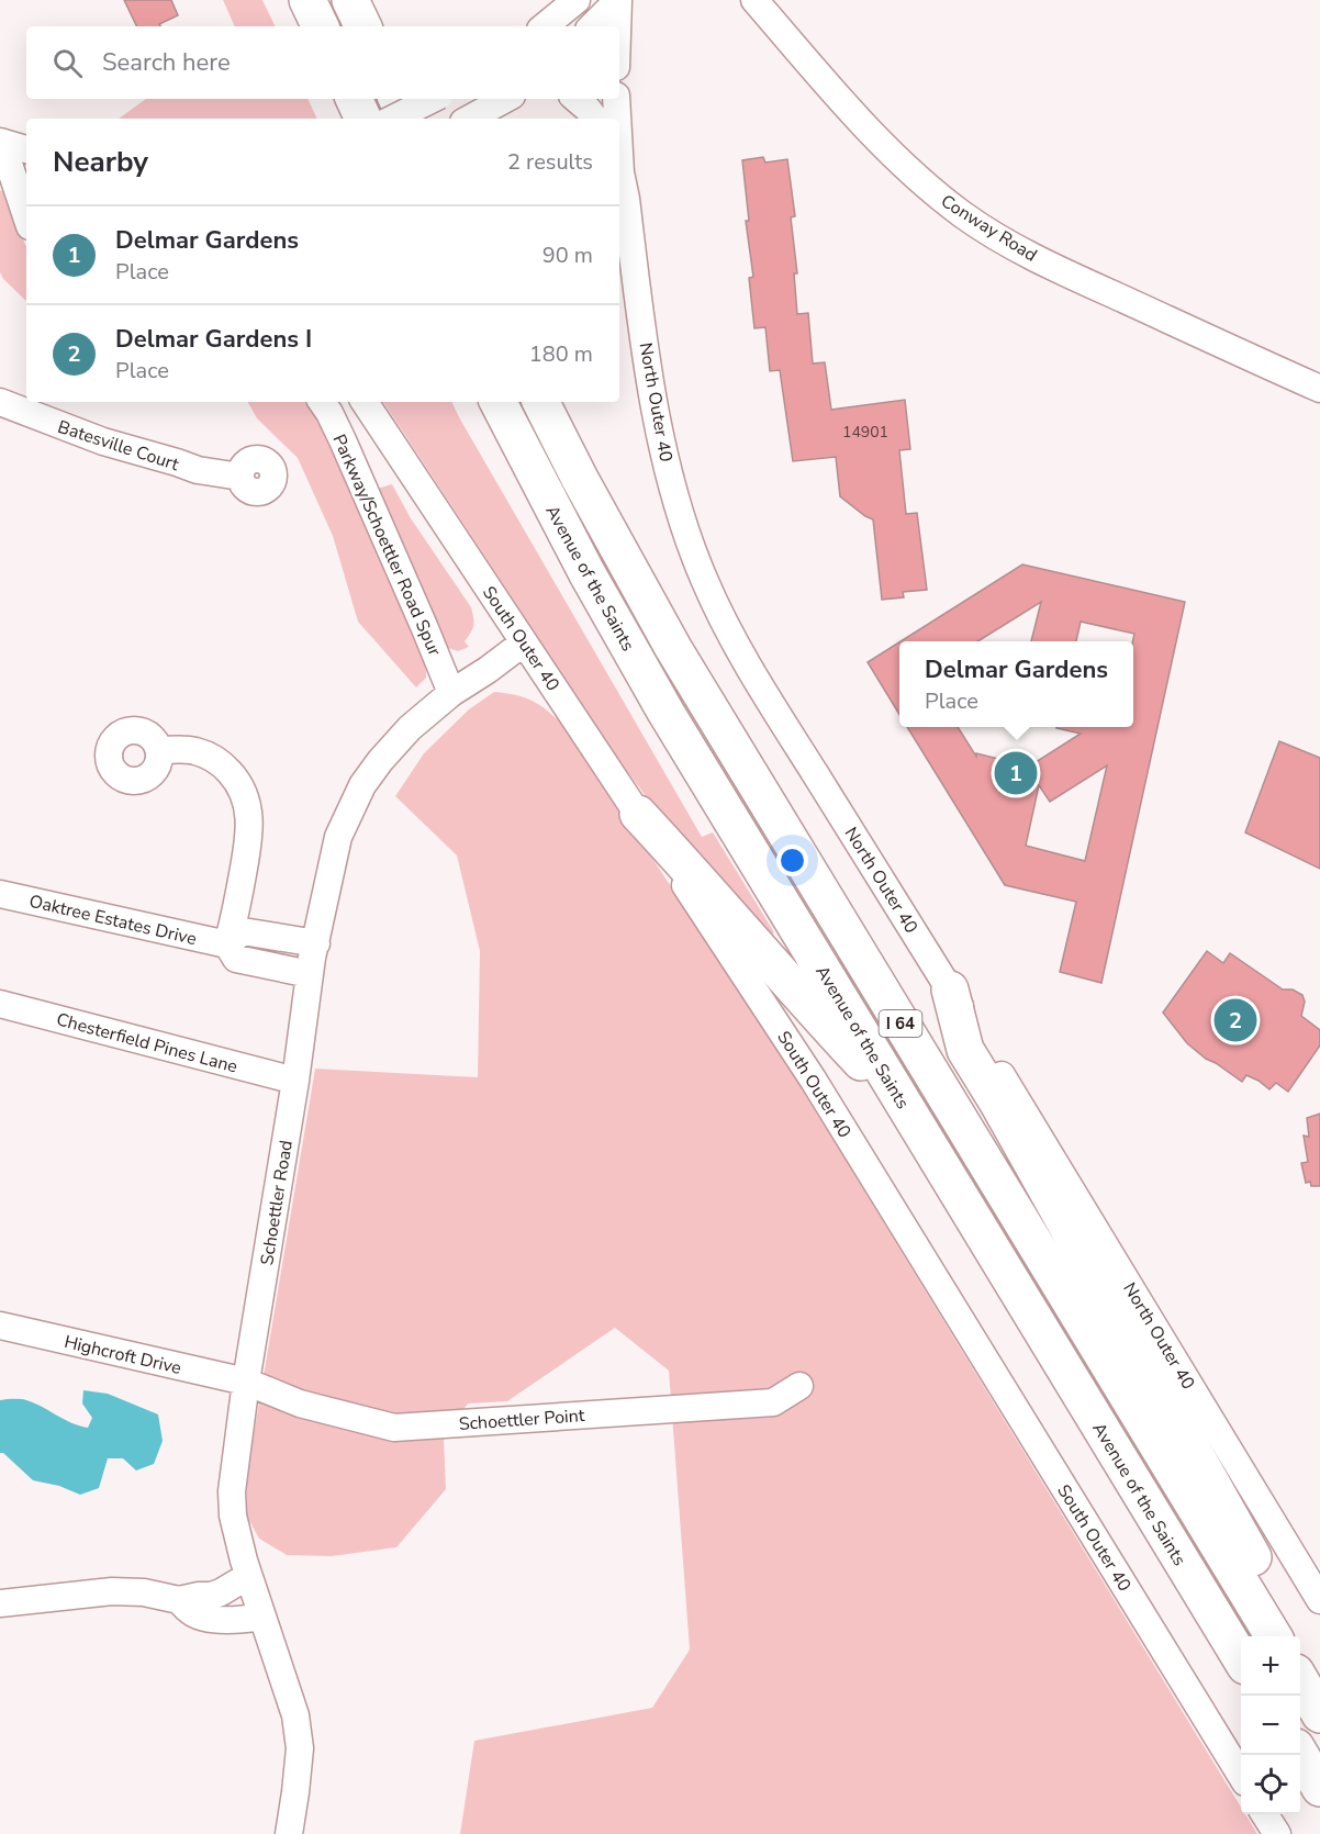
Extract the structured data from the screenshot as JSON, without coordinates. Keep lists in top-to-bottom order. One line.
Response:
{"streets":{"highway":["Avenue of the Saints","I 64"],"street":["Conway Road","North Outer 40","Batesville Court","Parkway/Schoettler Road Spur","South Outer 40","Oaktree Estates Drive","Chesterfield Pines Lane","Schoettler Road","Highcroft Drive","Schoettler Point"]},"crossings":[["Parkway/Schoettler Road Spur","Schoettler Road"],["South Outer 40","Schoettler Road"],["Oaktree Estates Drive","Schoettler Road"],["Chesterfield Pines Lane","Schoettler Road"],["Schoettler Road","Highcroft Drive"],["Schoettler Road","Schoettler Point"],["Highcroft Drive","Schoettler Point"]],"house_numbers":["14901"],"page":{"search":"Search here","heading":["Nearby","2 results"],"list":[{"mark":"1","name":"Delmar Gardens","note":"Place","value":"90 m"},{"mark":"2","name":"Delmar Gardens I","note":"Place","value":"180 m"}],"popup":["Delmar Gardens","Place"],"pins":["1","2"],"map_buttons":["+","−"]}}
